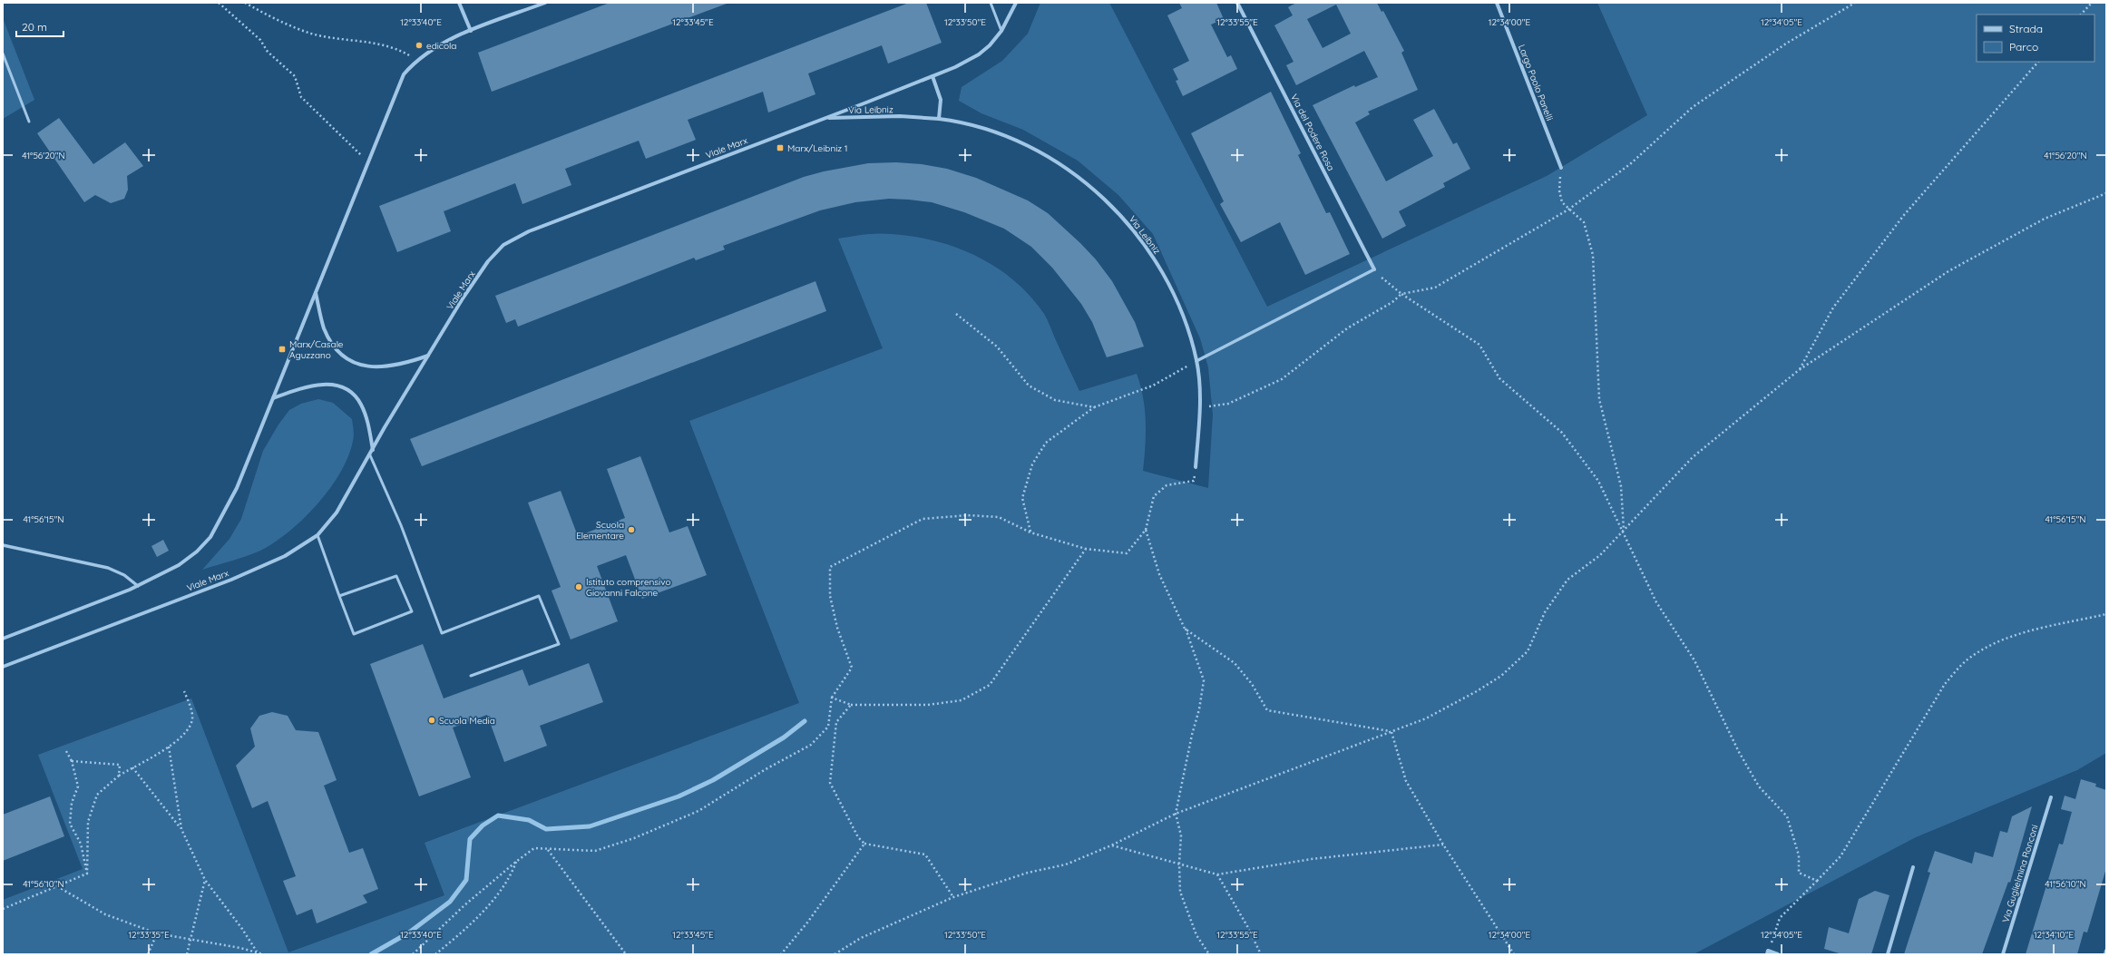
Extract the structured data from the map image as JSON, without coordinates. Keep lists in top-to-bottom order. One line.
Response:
{"streets":{"street":["Largo Paolo Panelli","Via Leibniz","Via del Podere Rosa","Viale Marx","Via Guglielmina Ronconi"]},"crossings":[["Via Leibniz","Viale Marx"]],"places":{"other":["edicola","Scuola Elementare","Istituto comprensivo Giovanni Falcone","Scuola Media"],"transit":["Marx/Leibniz 1","Marx/Casale Aguzzano"]},"legend":["Strada","Parco"],"scale_bar":"20 m","coordinates":["12°33'40\"E","12°33'45\"E","12°33'50\"E","12°33'55\"E","12°34'00\"E","12°34'05\"E","41°56'20\"N","41°56'15\"N","41°56'10\"N","12°33'35\"E","12°34'10\"E"]}
